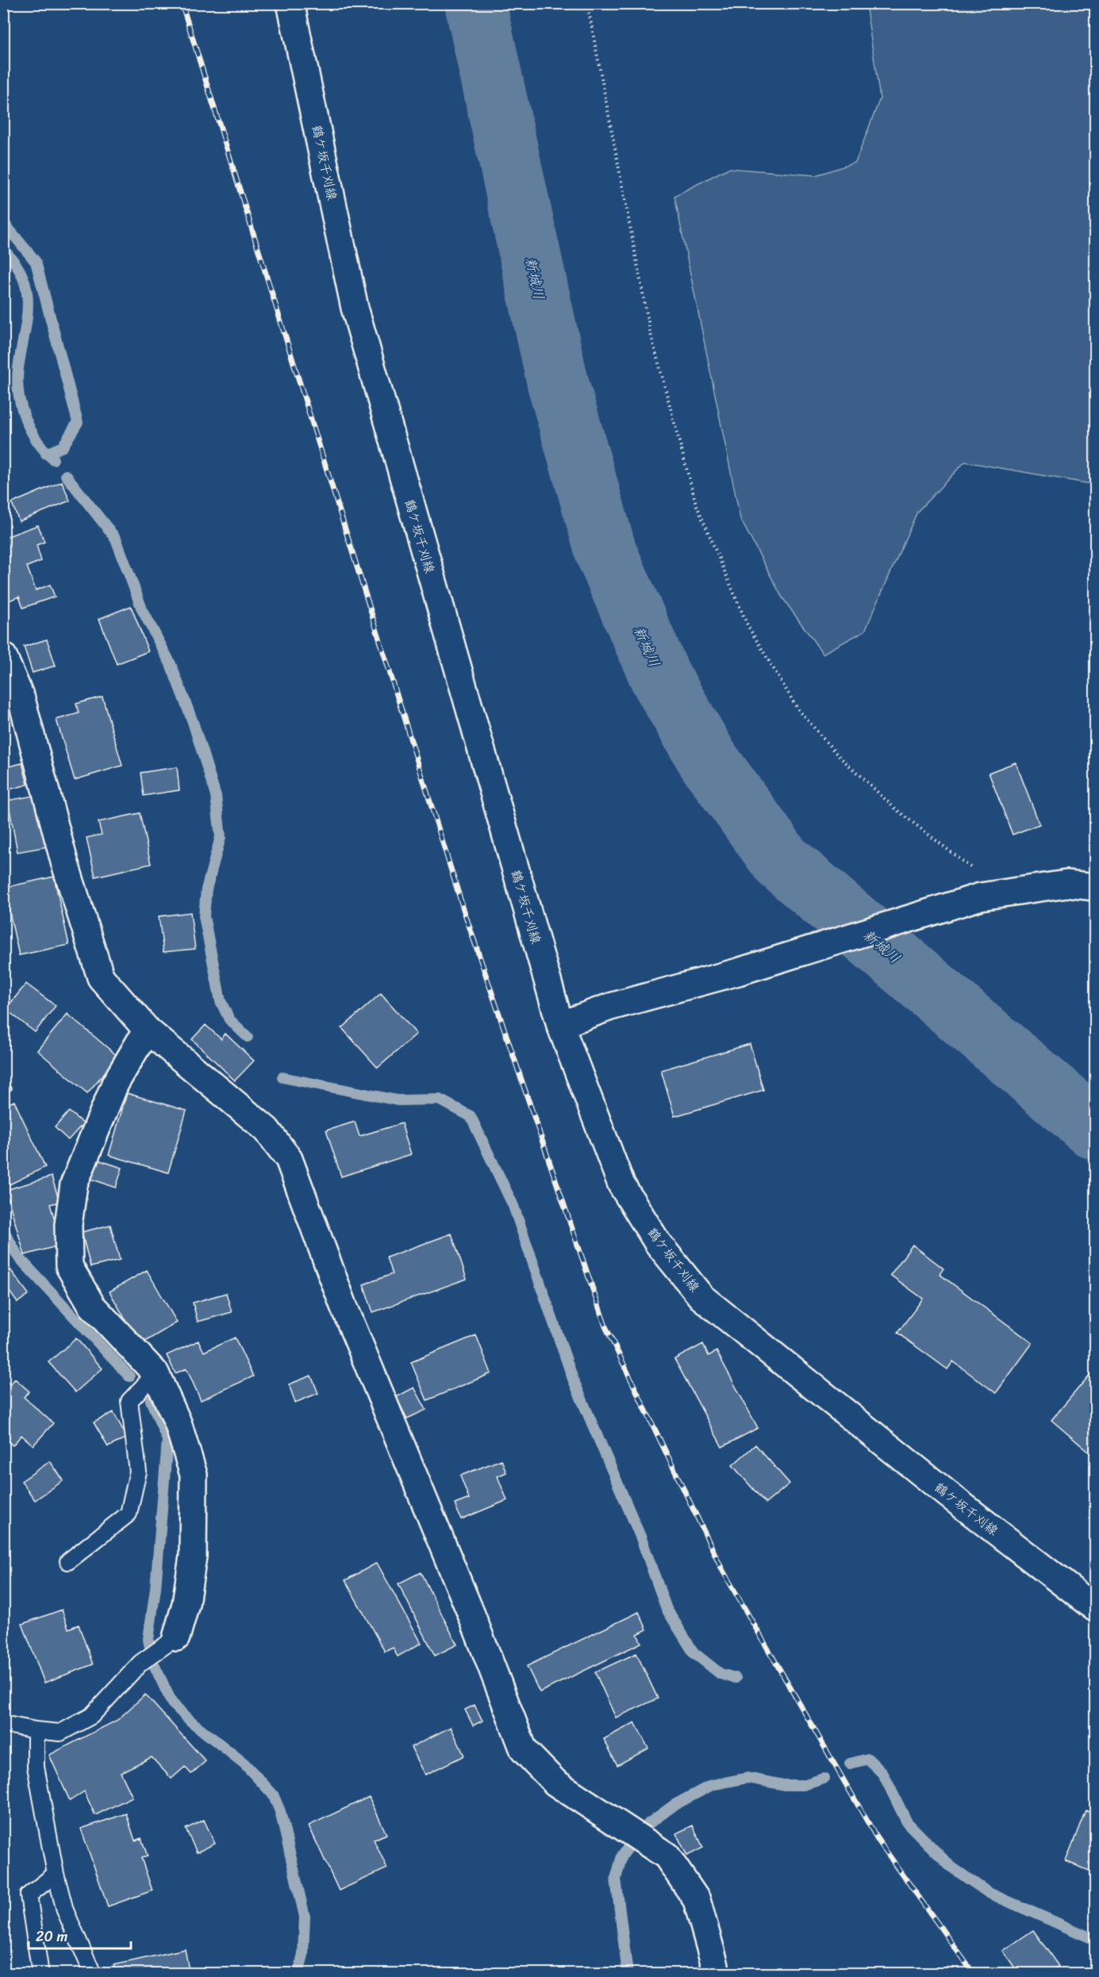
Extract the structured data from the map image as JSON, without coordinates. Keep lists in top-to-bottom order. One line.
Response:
{"streets":{"street":["鶴ケ坂千刈線"]},"water":["新城川"],"scale_bar":"20 m"}
